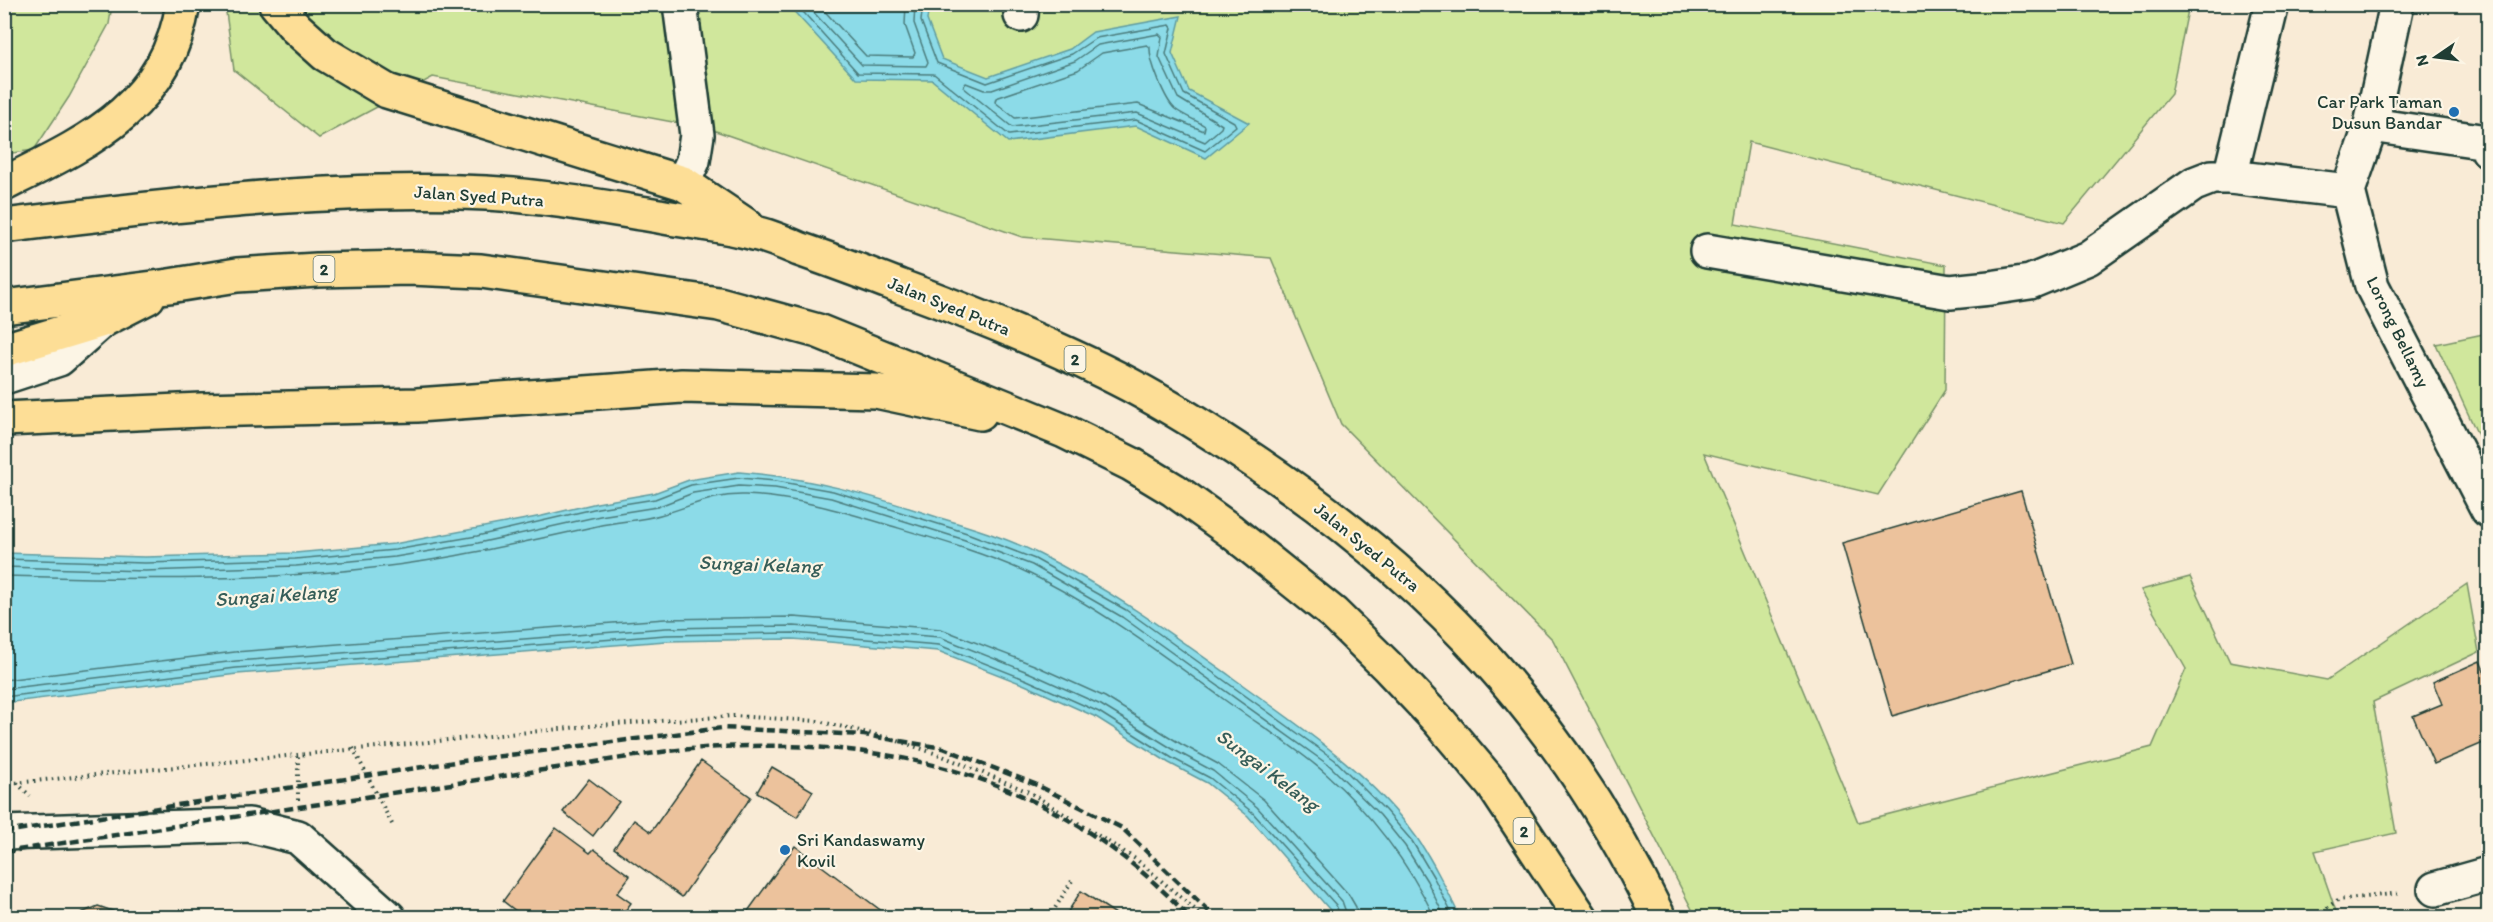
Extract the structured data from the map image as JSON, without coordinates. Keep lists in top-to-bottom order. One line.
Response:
{"streets":{"main road":["Jalan Syed Putra","2"],"street":["Lorong Bellamy"]},"water":["Sungai Kelang"],"places":["Car Park Taman Dusun Bandar","Sri Kandaswamy Kovil"],"north":"left"}
